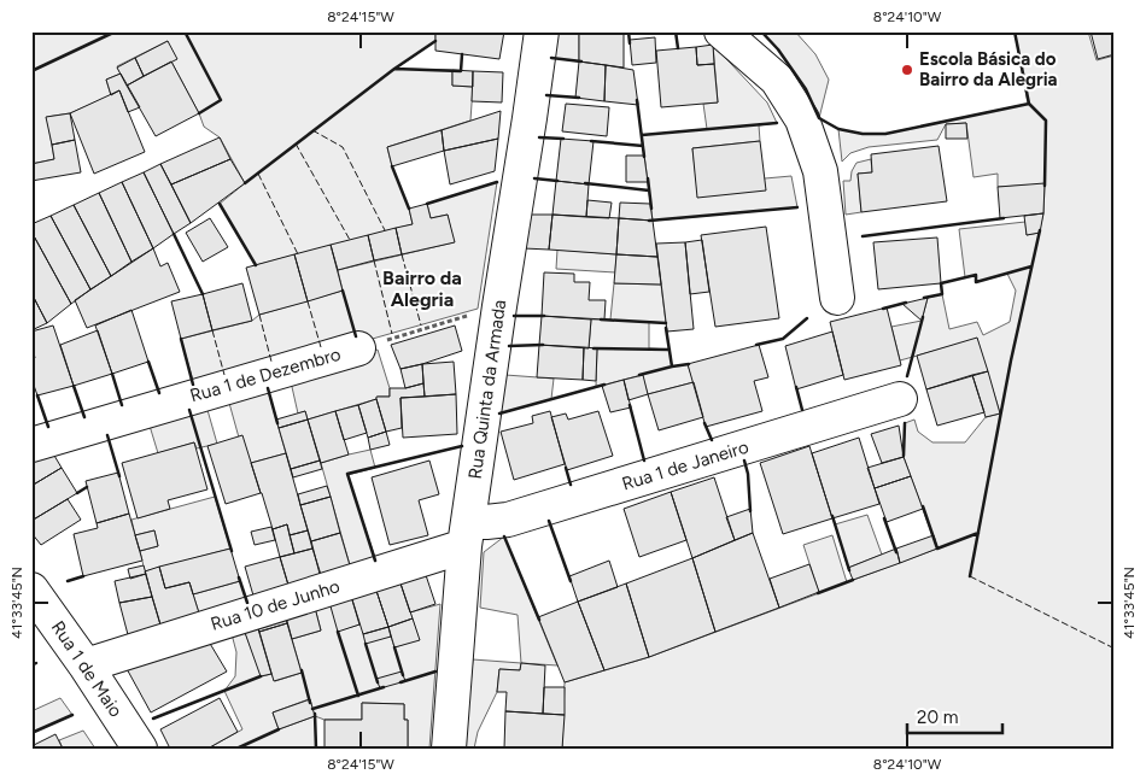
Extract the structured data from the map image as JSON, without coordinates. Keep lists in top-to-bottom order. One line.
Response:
{"streets":{"street":["Rua 1 de Dezembro","Rua Quinta da Armada","Rua 1 de Janeiro","Rua 10 de Junho","Rua 1 de Maio"]},"crossings":[["Rua 1 de Dezembro","Rua Quinta da Armada"],["Rua Quinta da Armada","Rua 1 de Janeiro"],["Rua Quinta da Armada","Rua 10 de Junho"],["Rua 1 de Janeiro","Rua 10 de Junho"],["Rua 10 de Junho","Rua 1 de Maio"]],"districts":["Bairro da Alegria"],"places":["Escola Básica do Bairro da Alegria"],"scale_bar":"20 m","coordinates":["8°24'15\"W","8°24'10\"W","41°33'45\"N"]}
